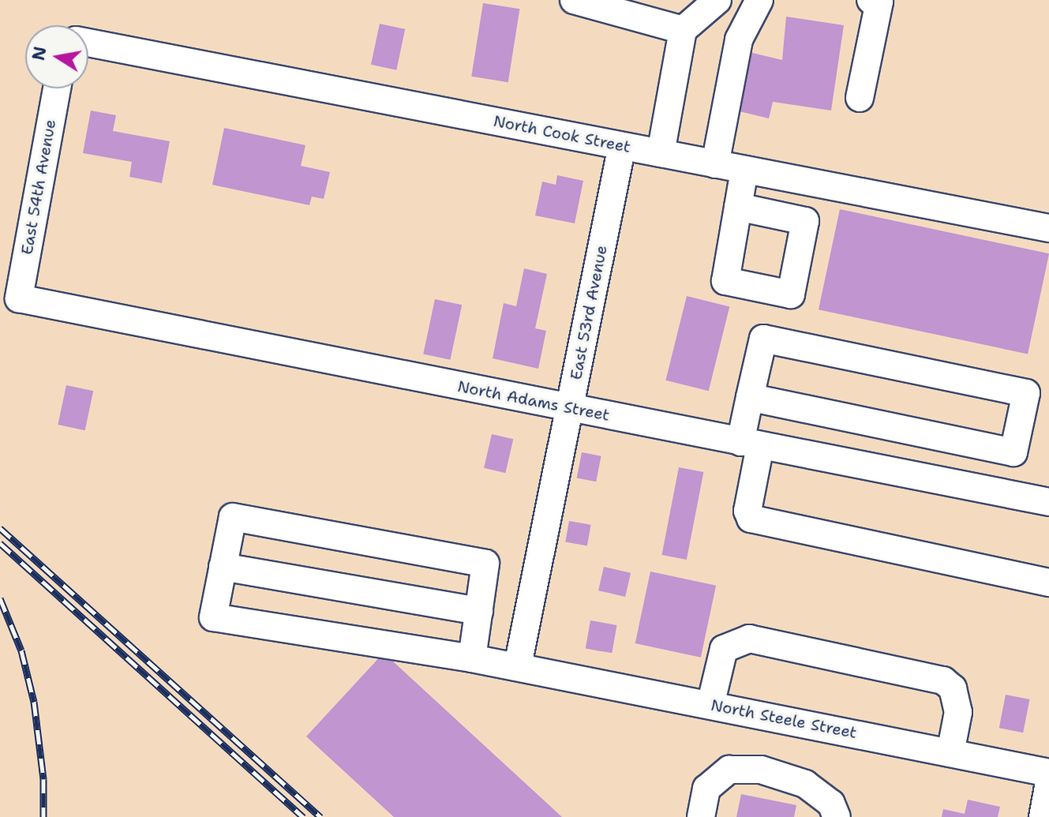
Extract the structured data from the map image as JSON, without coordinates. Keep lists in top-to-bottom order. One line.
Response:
{"streets":{"street":["North Cook Street","East 54th Avenue","East 53rd Avenue","North Adams Street","North Steele Street"]},"crossings":[["North Cook Street","East 53rd Avenue"],["East 54th Avenue","North Adams Street"],["East 53rd Avenue","North Adams Street"],["East 53rd Avenue","North Steele Street"]],"north":"left"}
